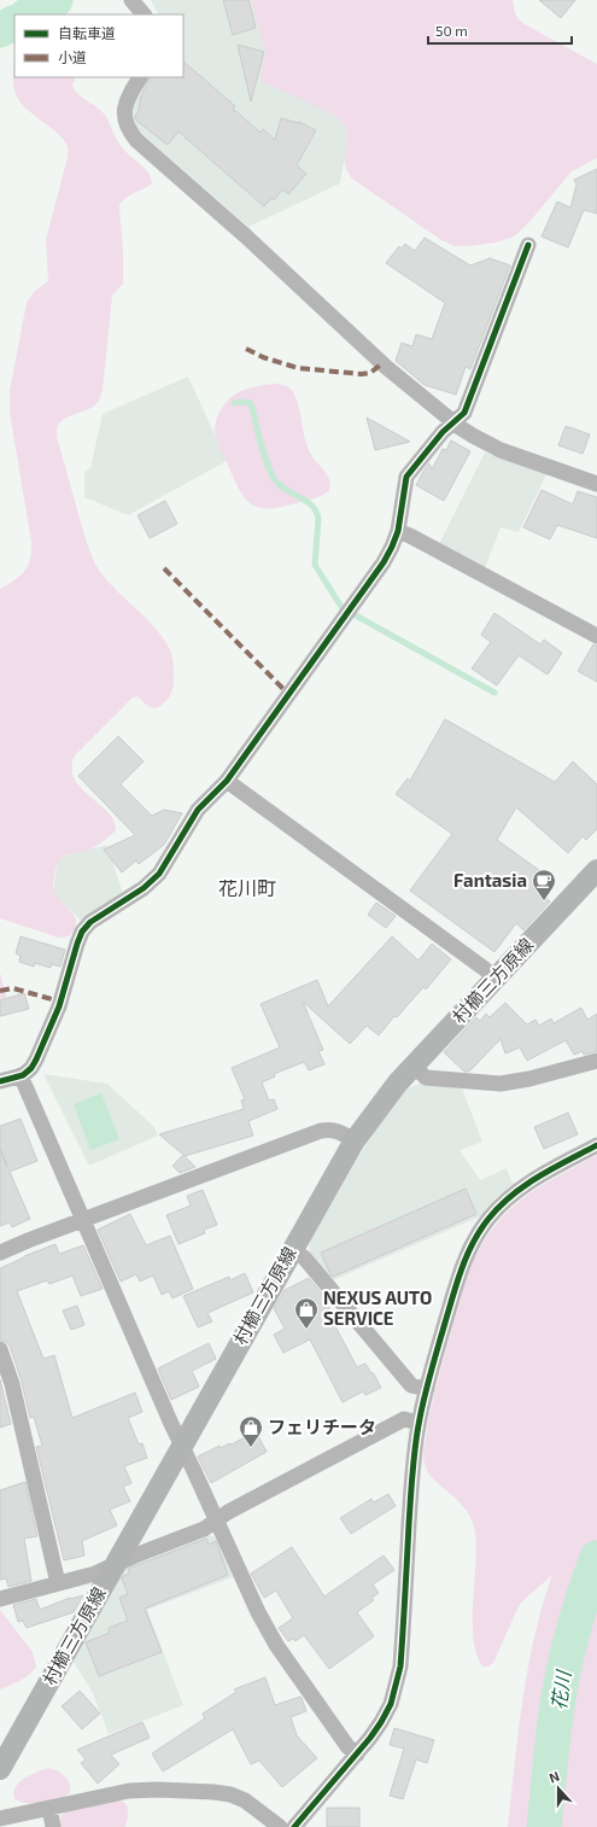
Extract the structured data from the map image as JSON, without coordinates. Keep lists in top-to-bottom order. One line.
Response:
{"streets":{"main road":["村櫛三方原線"]},"districts":["花川町"],"water":["花川"],"places":{"cafe":["Fantasia"],"shop":["NEXUS AUTO SERVICE","フェリチータ"]},"legend":["自転車道","小道"],"scale_bar":"50 m","north":"top"}
